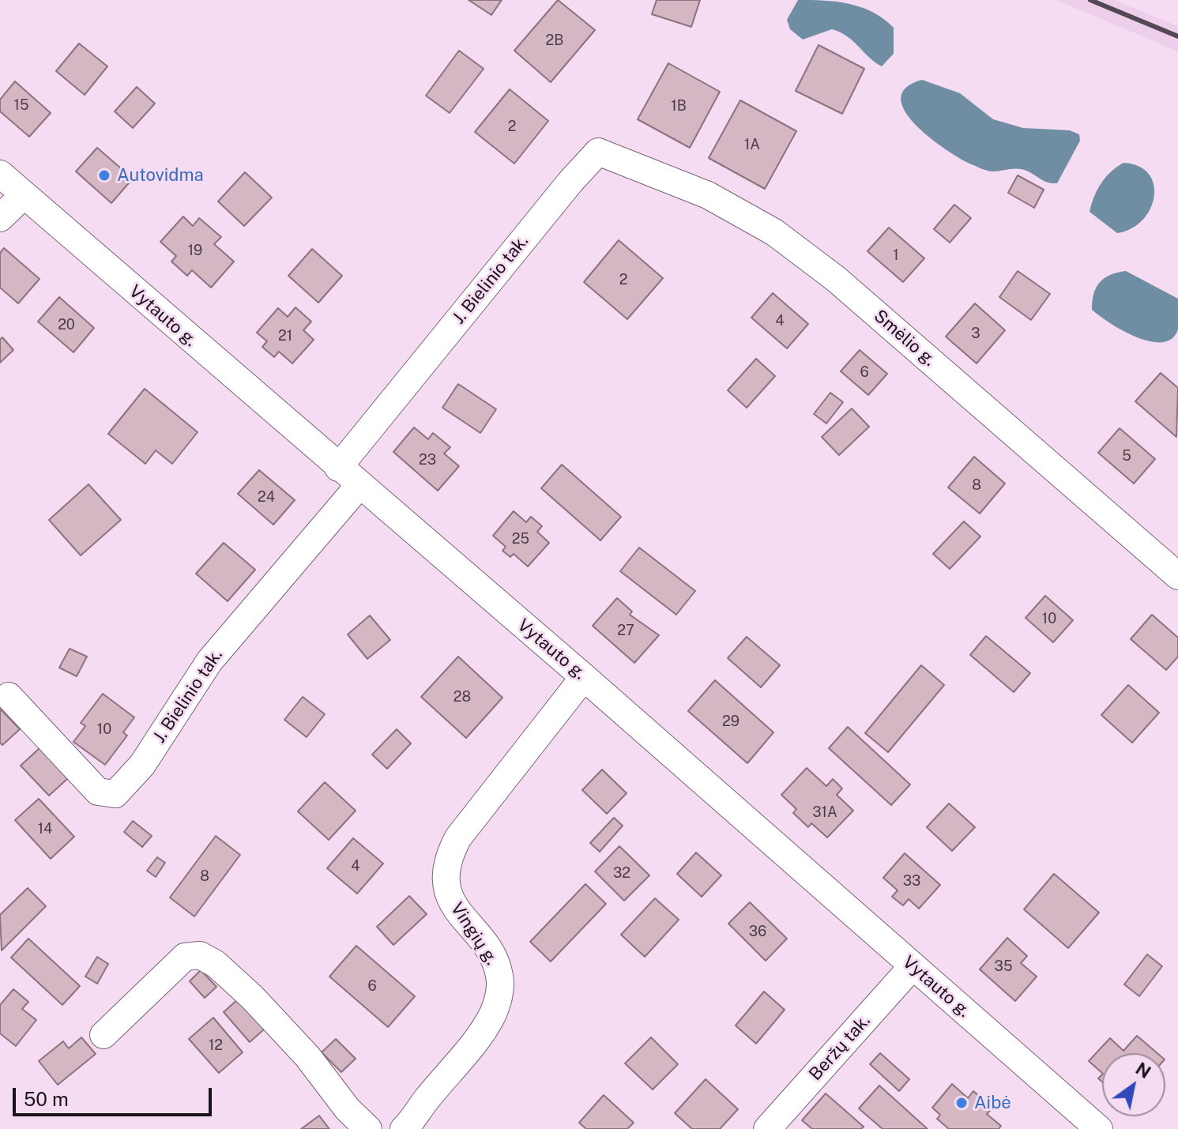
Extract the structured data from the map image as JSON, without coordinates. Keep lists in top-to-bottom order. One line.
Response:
{"streets":{"street":["J. Bielinio tak.","Vytauto g.","Smėlio g.","Vingių g.","Beržų tak."]},"crossings":[["J. Bielinio tak.","Vytauto g."],["J. Bielinio tak.","Smėlio g."],["Vytauto g.","Vingių g."],["Vytauto g.","Beržų tak."]],"places":["Autovidma","Aibė"],"house_numbers":["2B","15","1B","2","1A","19","1","2","4","20","3","21","6","5","23","8","24","25","10","27","28","29","10","31A","14","4","32","8","33","36","35","6","12"],"scale_bar":"50 m","north":"top right"}
